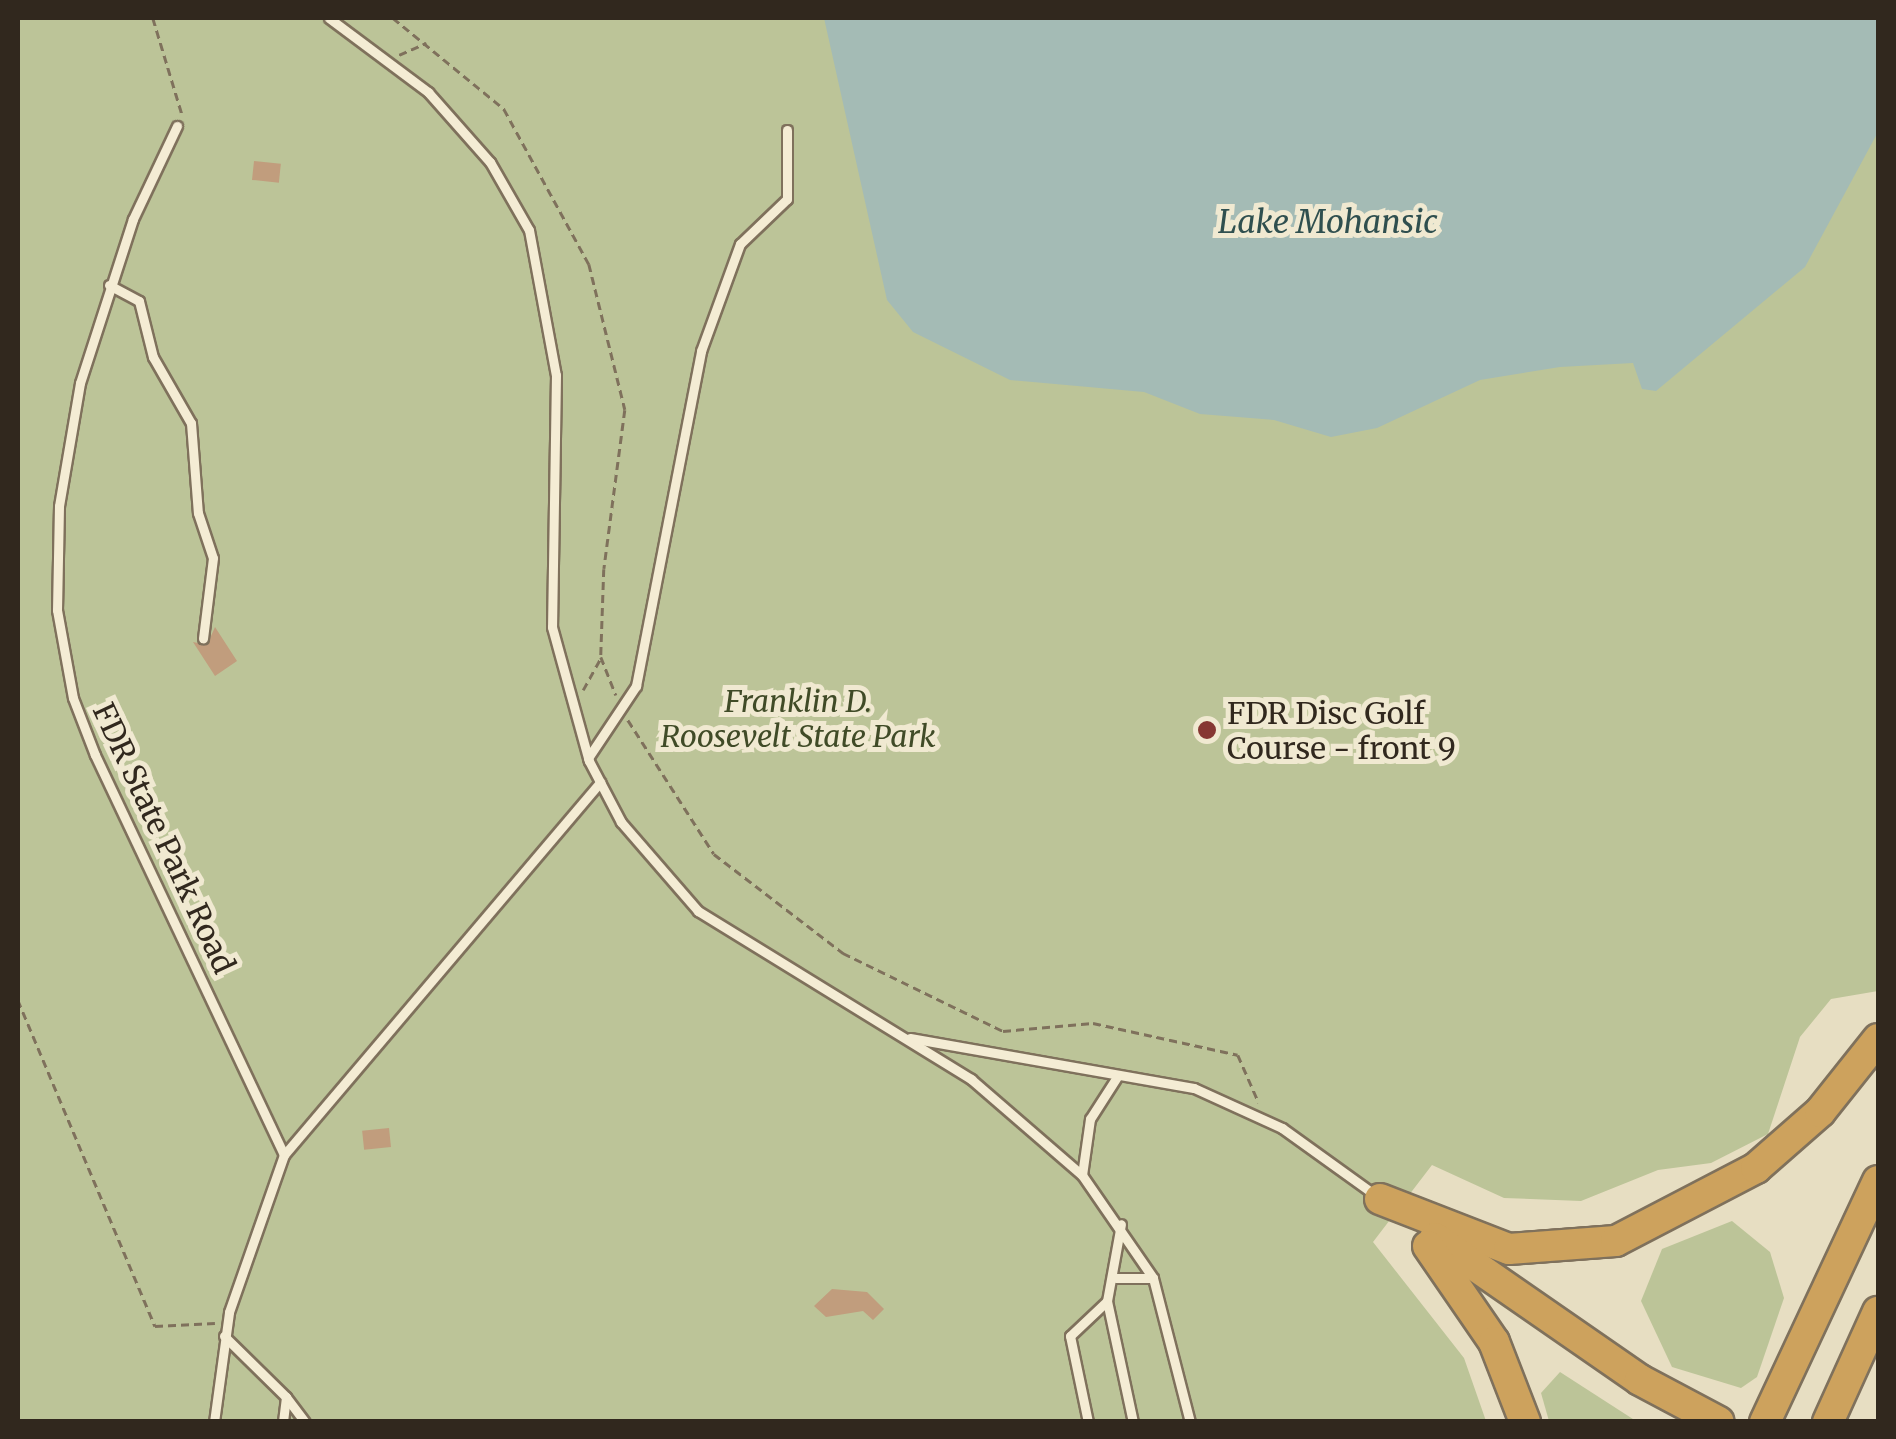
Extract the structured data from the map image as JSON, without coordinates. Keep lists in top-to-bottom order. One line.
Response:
{"streets":{"lane":["FDR State Park Road"]},"water":["Lake Mohansic"],"parks":["Franklin D. Roosevelt State Park"],"places":["FDR Disc Golf Course - front 9"]}
